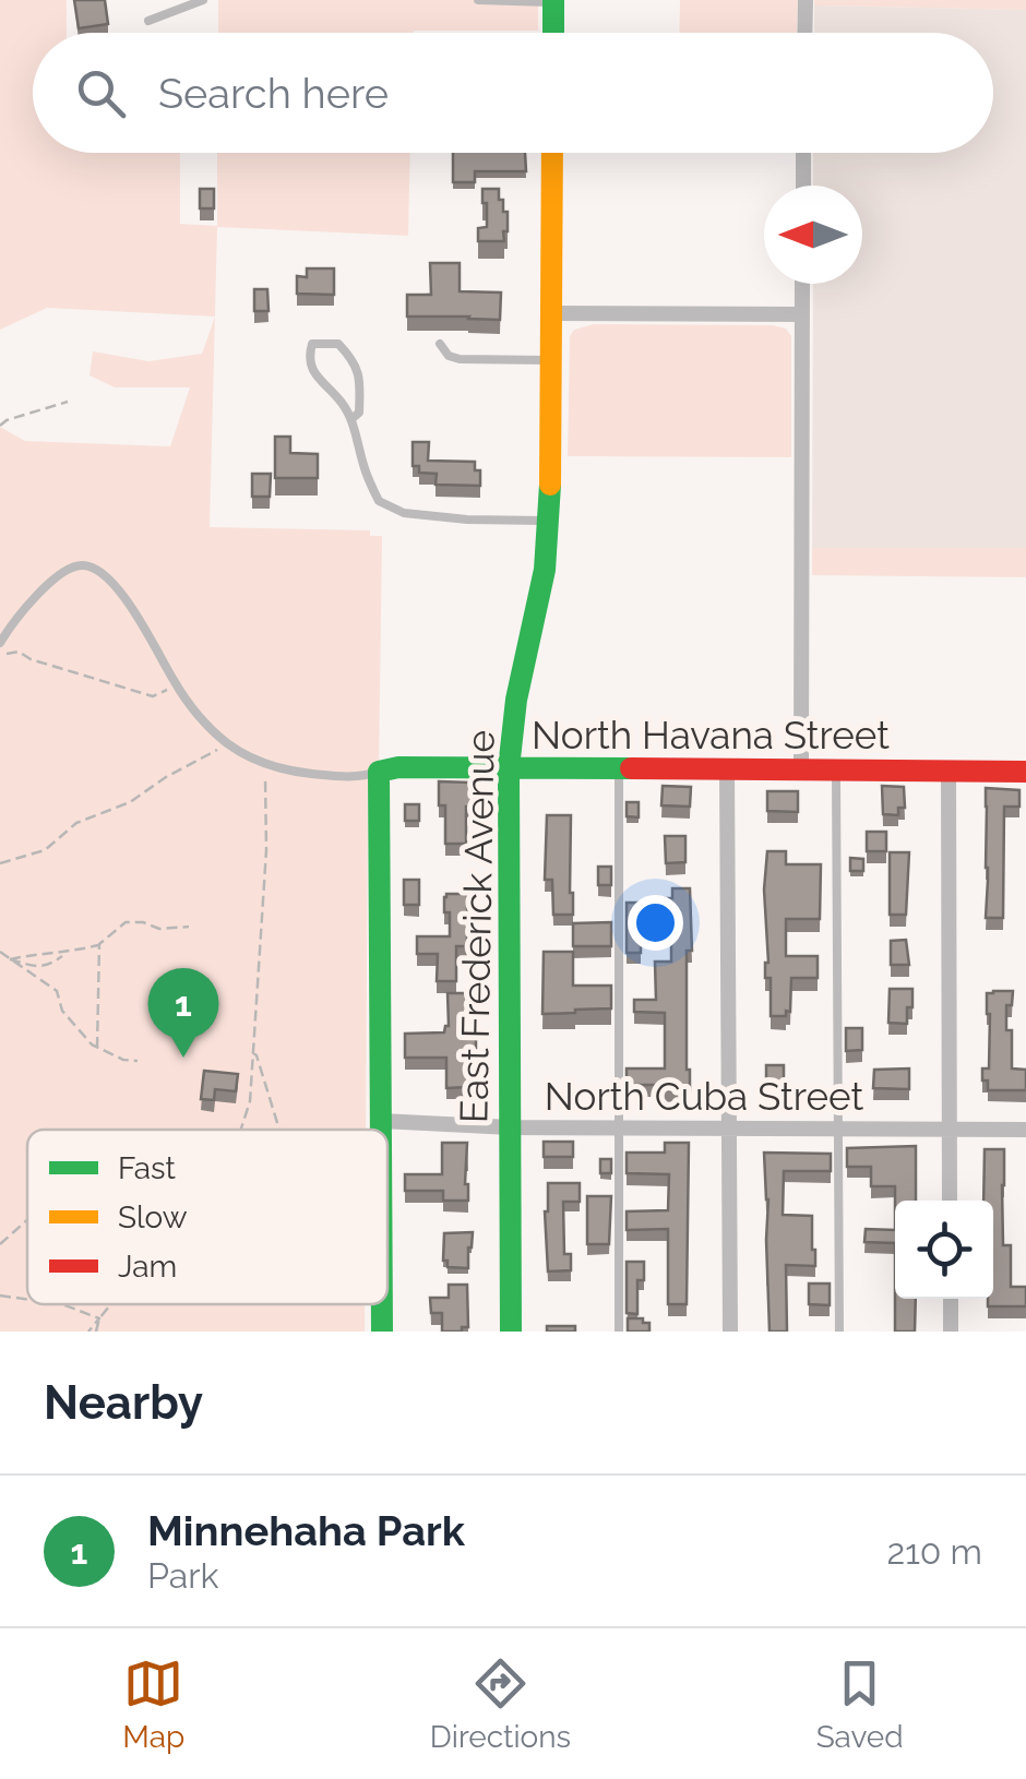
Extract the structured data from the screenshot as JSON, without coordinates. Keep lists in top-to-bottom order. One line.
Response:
{"streets":{"main road":["North Havana Street","East Frederick Avenue"],"street":["North Cuba Street"]},"crossings":[["North Havana Street","East Frederick Avenue"],["East Frederick Avenue","North Cuba Street"]],"legend":["Fast","Slow","Jam"],"north":"left","page":{"search":"Search here","pins":"1","heading":"Nearby","list":[{"mark":"1","name":"Minnehaha Park","note":"Park","value":"210 m"}],"nav":["Map","Directions","Saved"]}}
